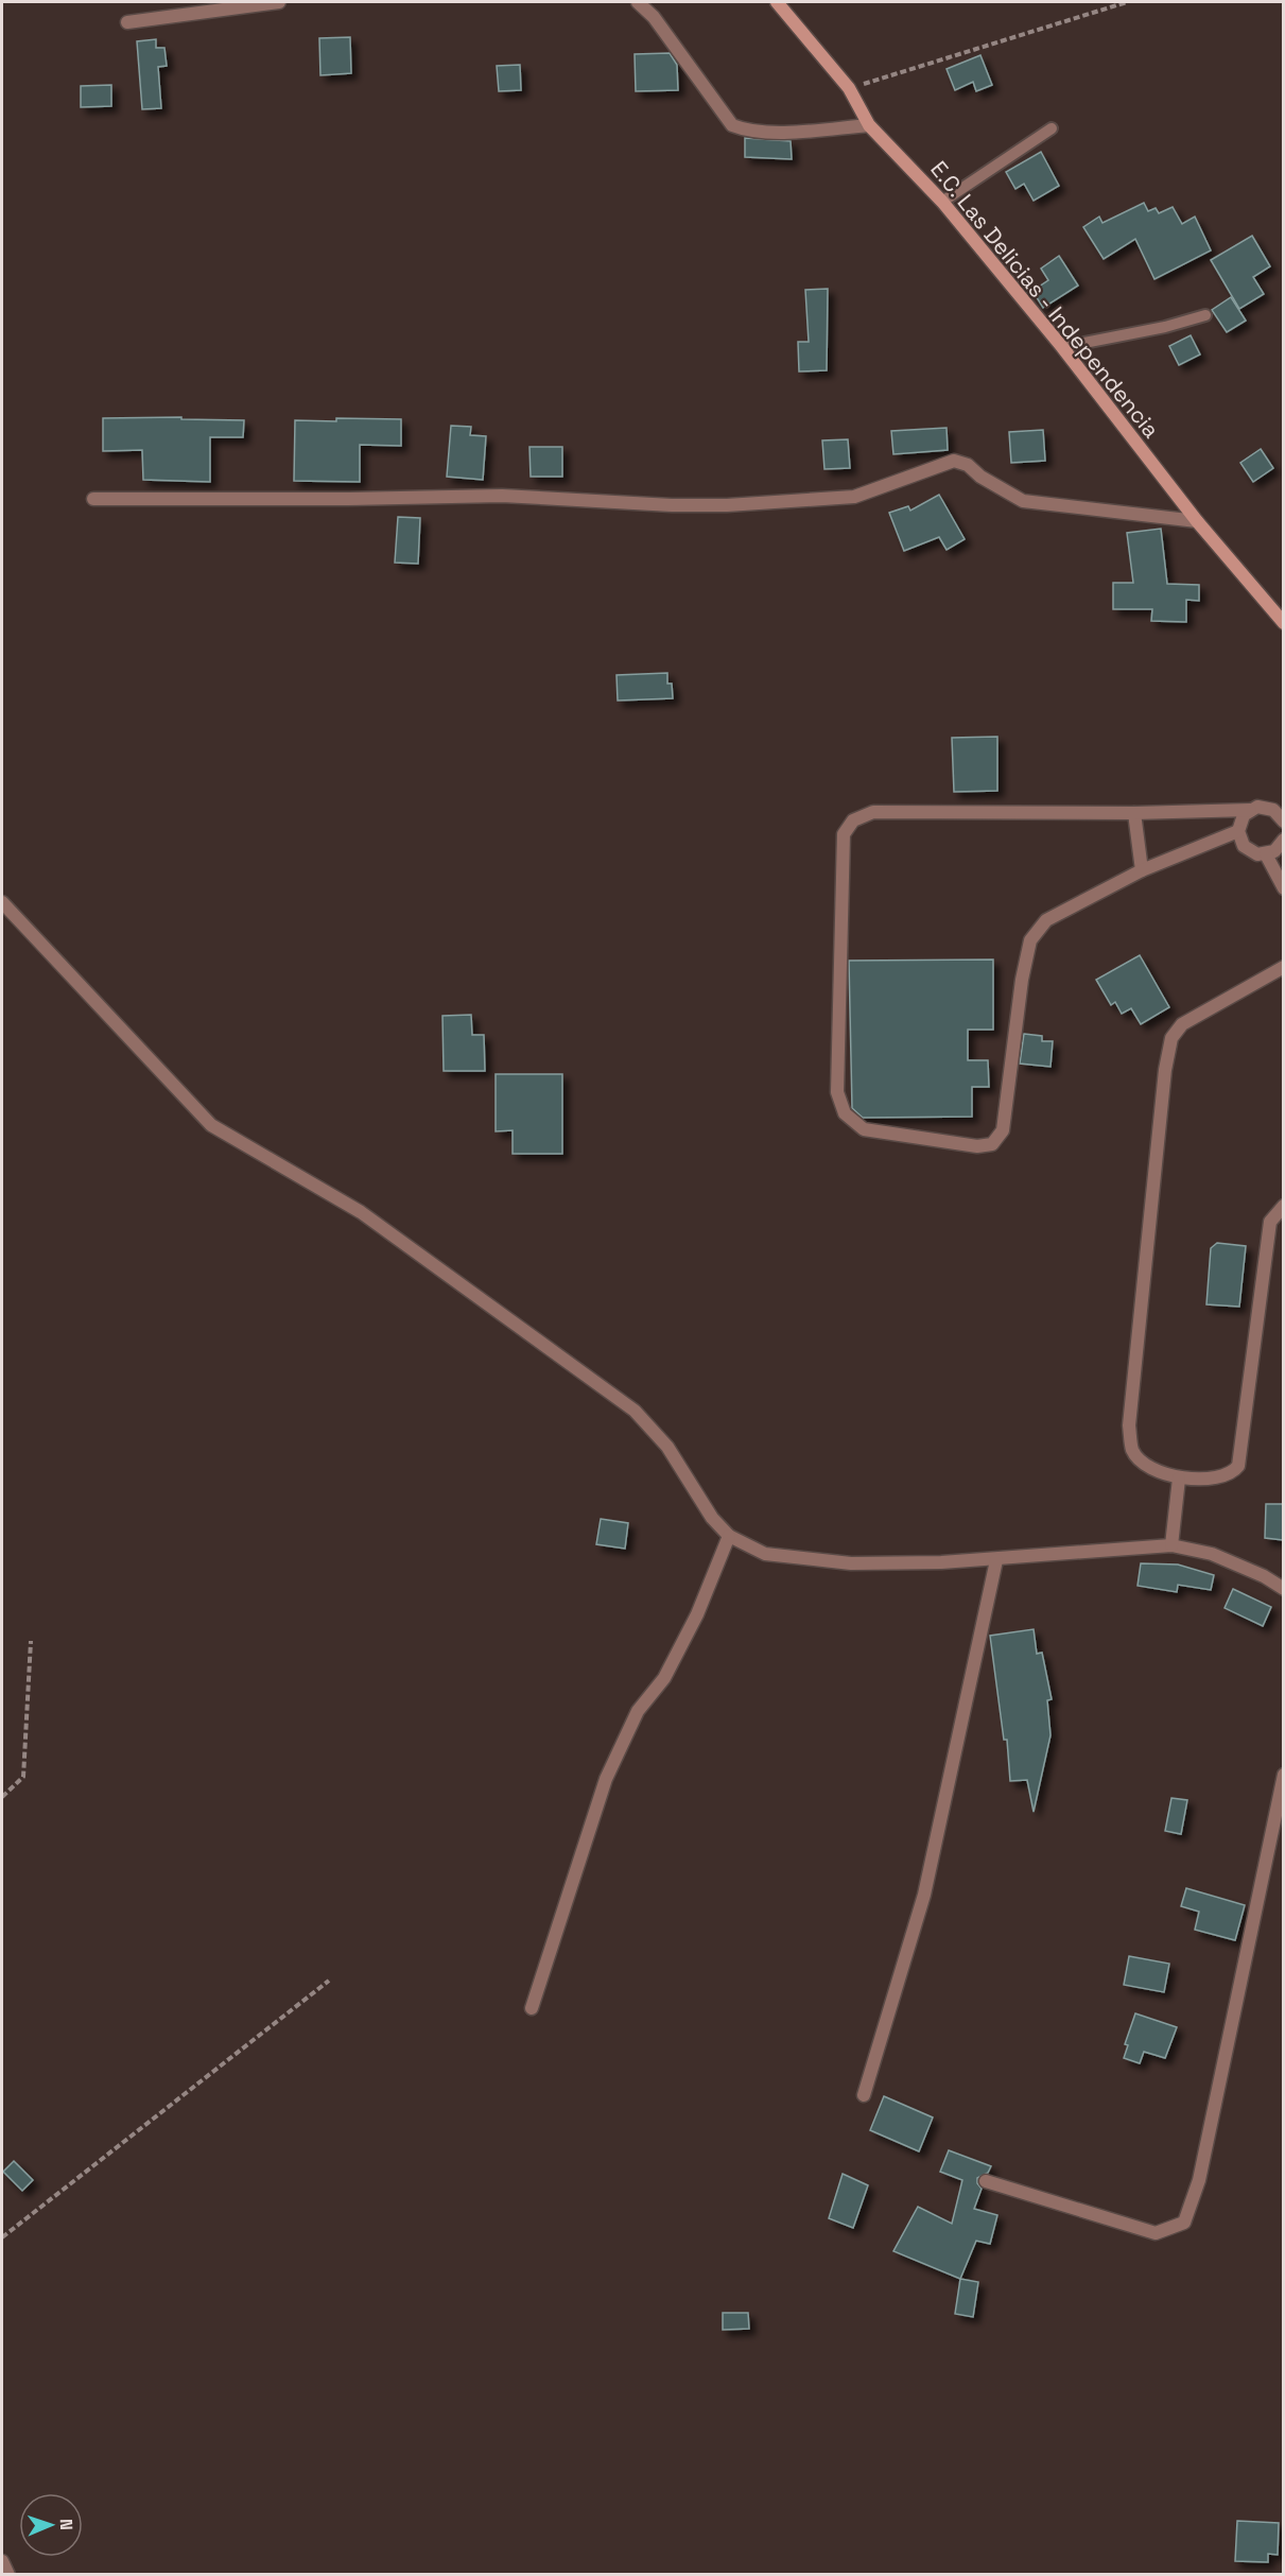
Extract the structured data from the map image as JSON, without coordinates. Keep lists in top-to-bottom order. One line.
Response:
{"streets":{"street":["E.C. Las Delicias - Independencia"]},"north":"right"}
